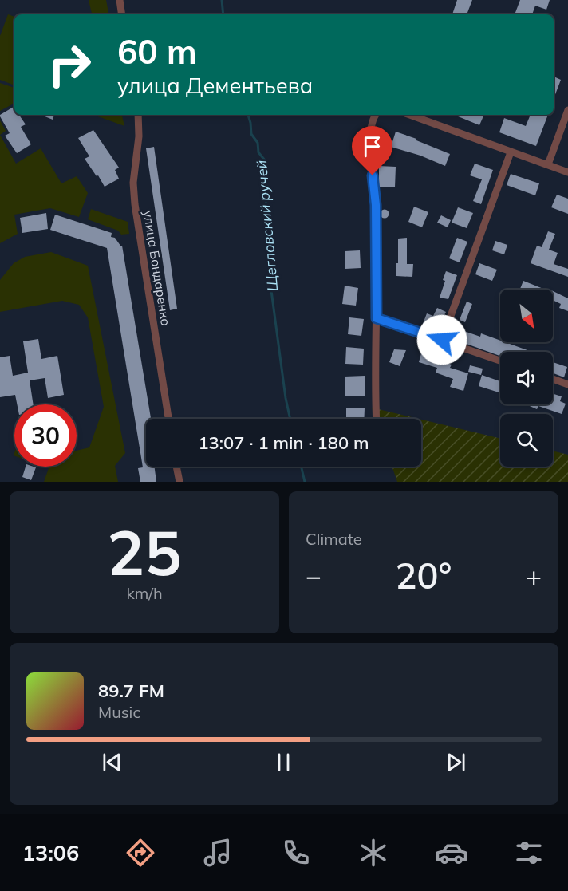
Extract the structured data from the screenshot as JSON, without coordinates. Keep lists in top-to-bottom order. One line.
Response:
{"streets":{"street":["улица Бондаренко"]},"water":["Щегловский ручей"],"north":"bottom right","page":{"turn":["60 m","улица Дементьева"],"limit":"30","trip":"13:07 · 1 min · 180 m","tile":[["25","km/h"],"Climate"],"heat":["−","20°","+"],"song":["89.7 FM","Music"],"tabs":"13:06"}}
